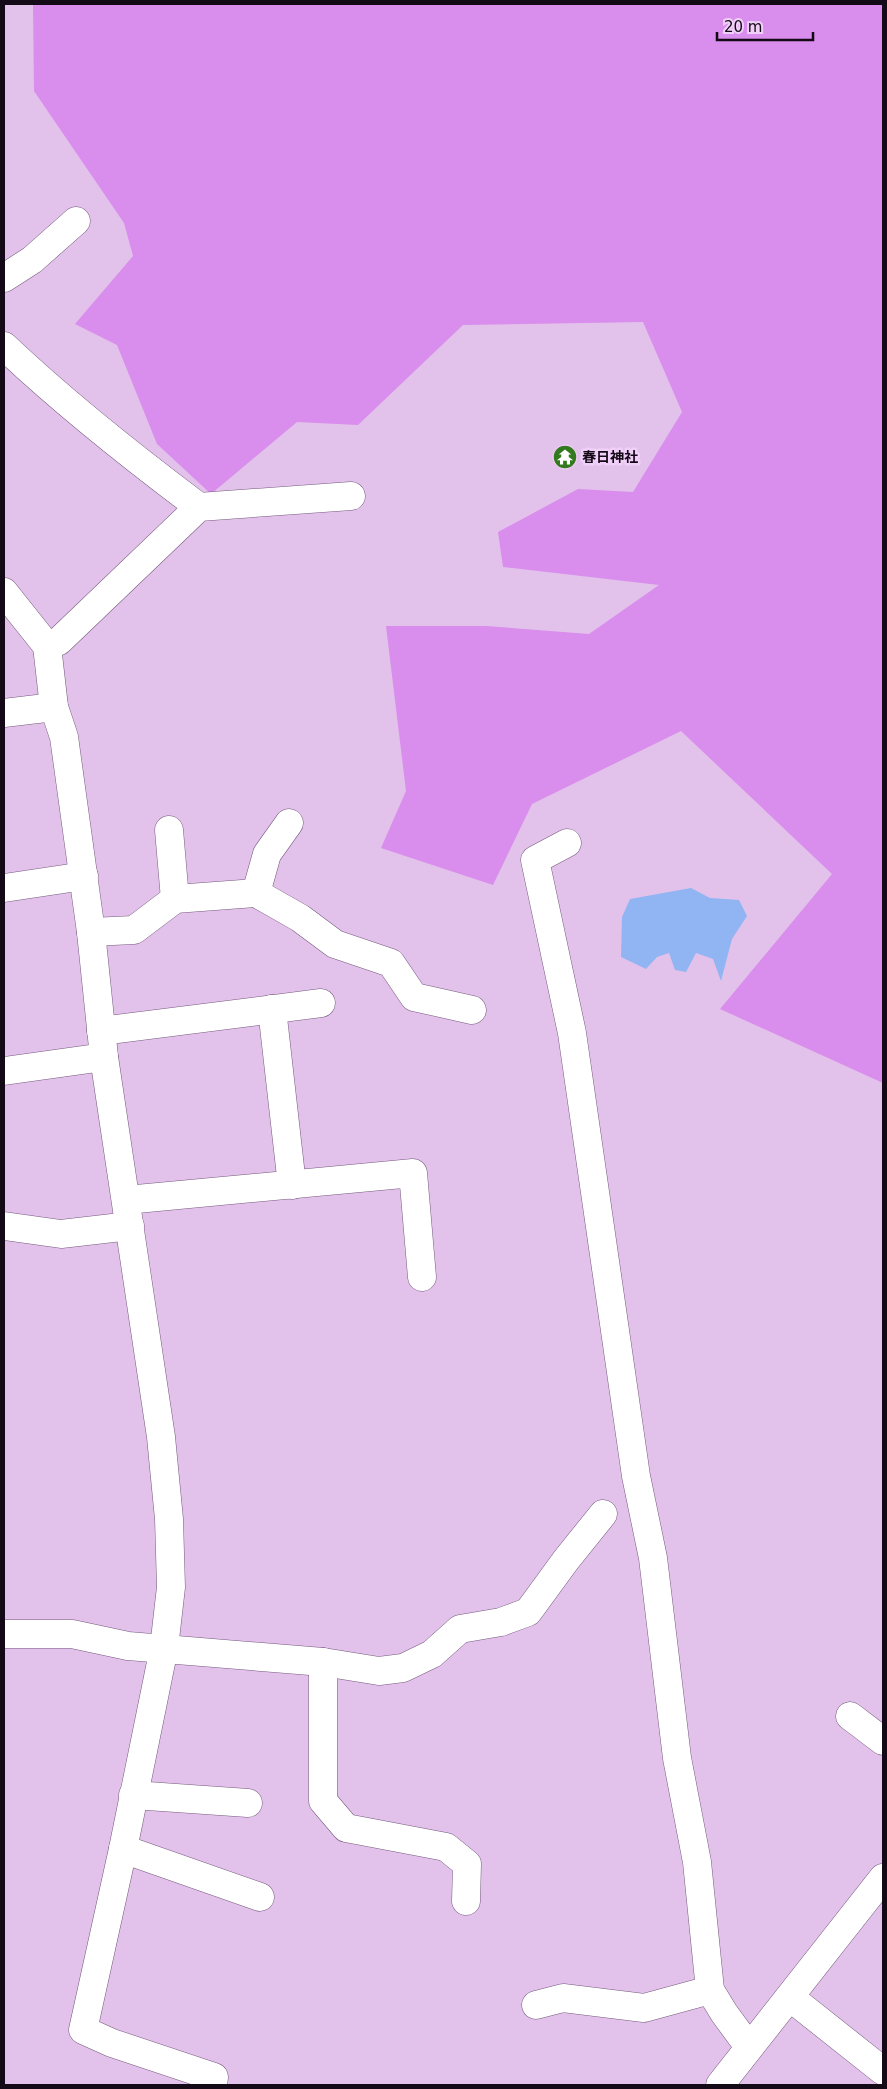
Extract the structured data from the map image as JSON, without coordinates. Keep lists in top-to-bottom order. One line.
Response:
{"places":{"temple":["春日神社"]},"scale_bar":"20 m"}
